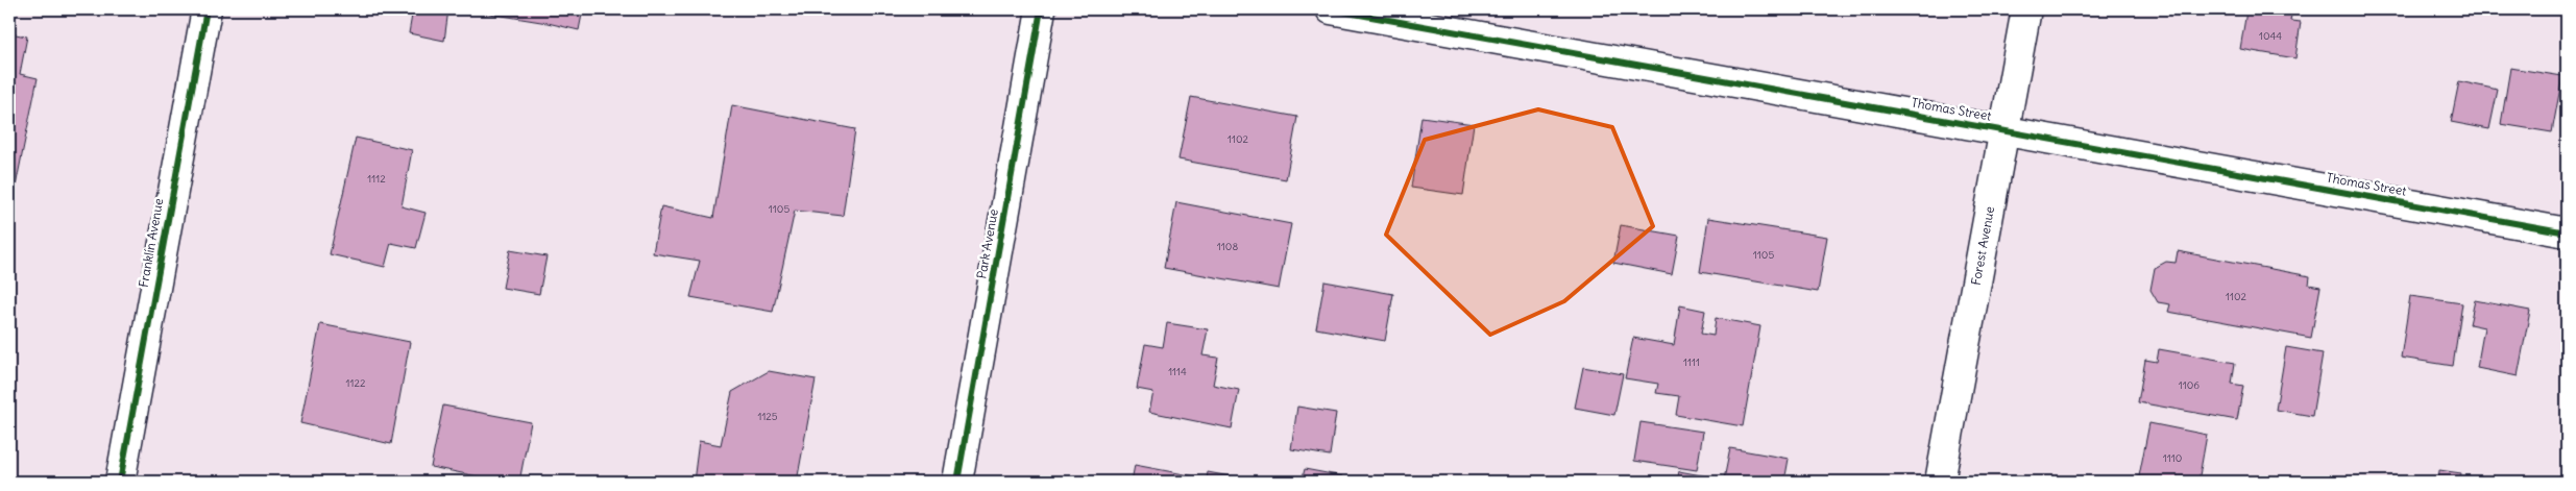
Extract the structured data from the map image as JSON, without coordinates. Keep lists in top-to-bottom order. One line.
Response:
{"streets":{"street":["Thomas Street","Franklin Avenue","Park Avenue","Forest Avenue"]},"crossings":[["Thomas Street","Forest Avenue"]],"house_numbers":["1044","1102","1112","1105","1108","1105","1102","1111","1114","1122","1106","1125","1110"]}
